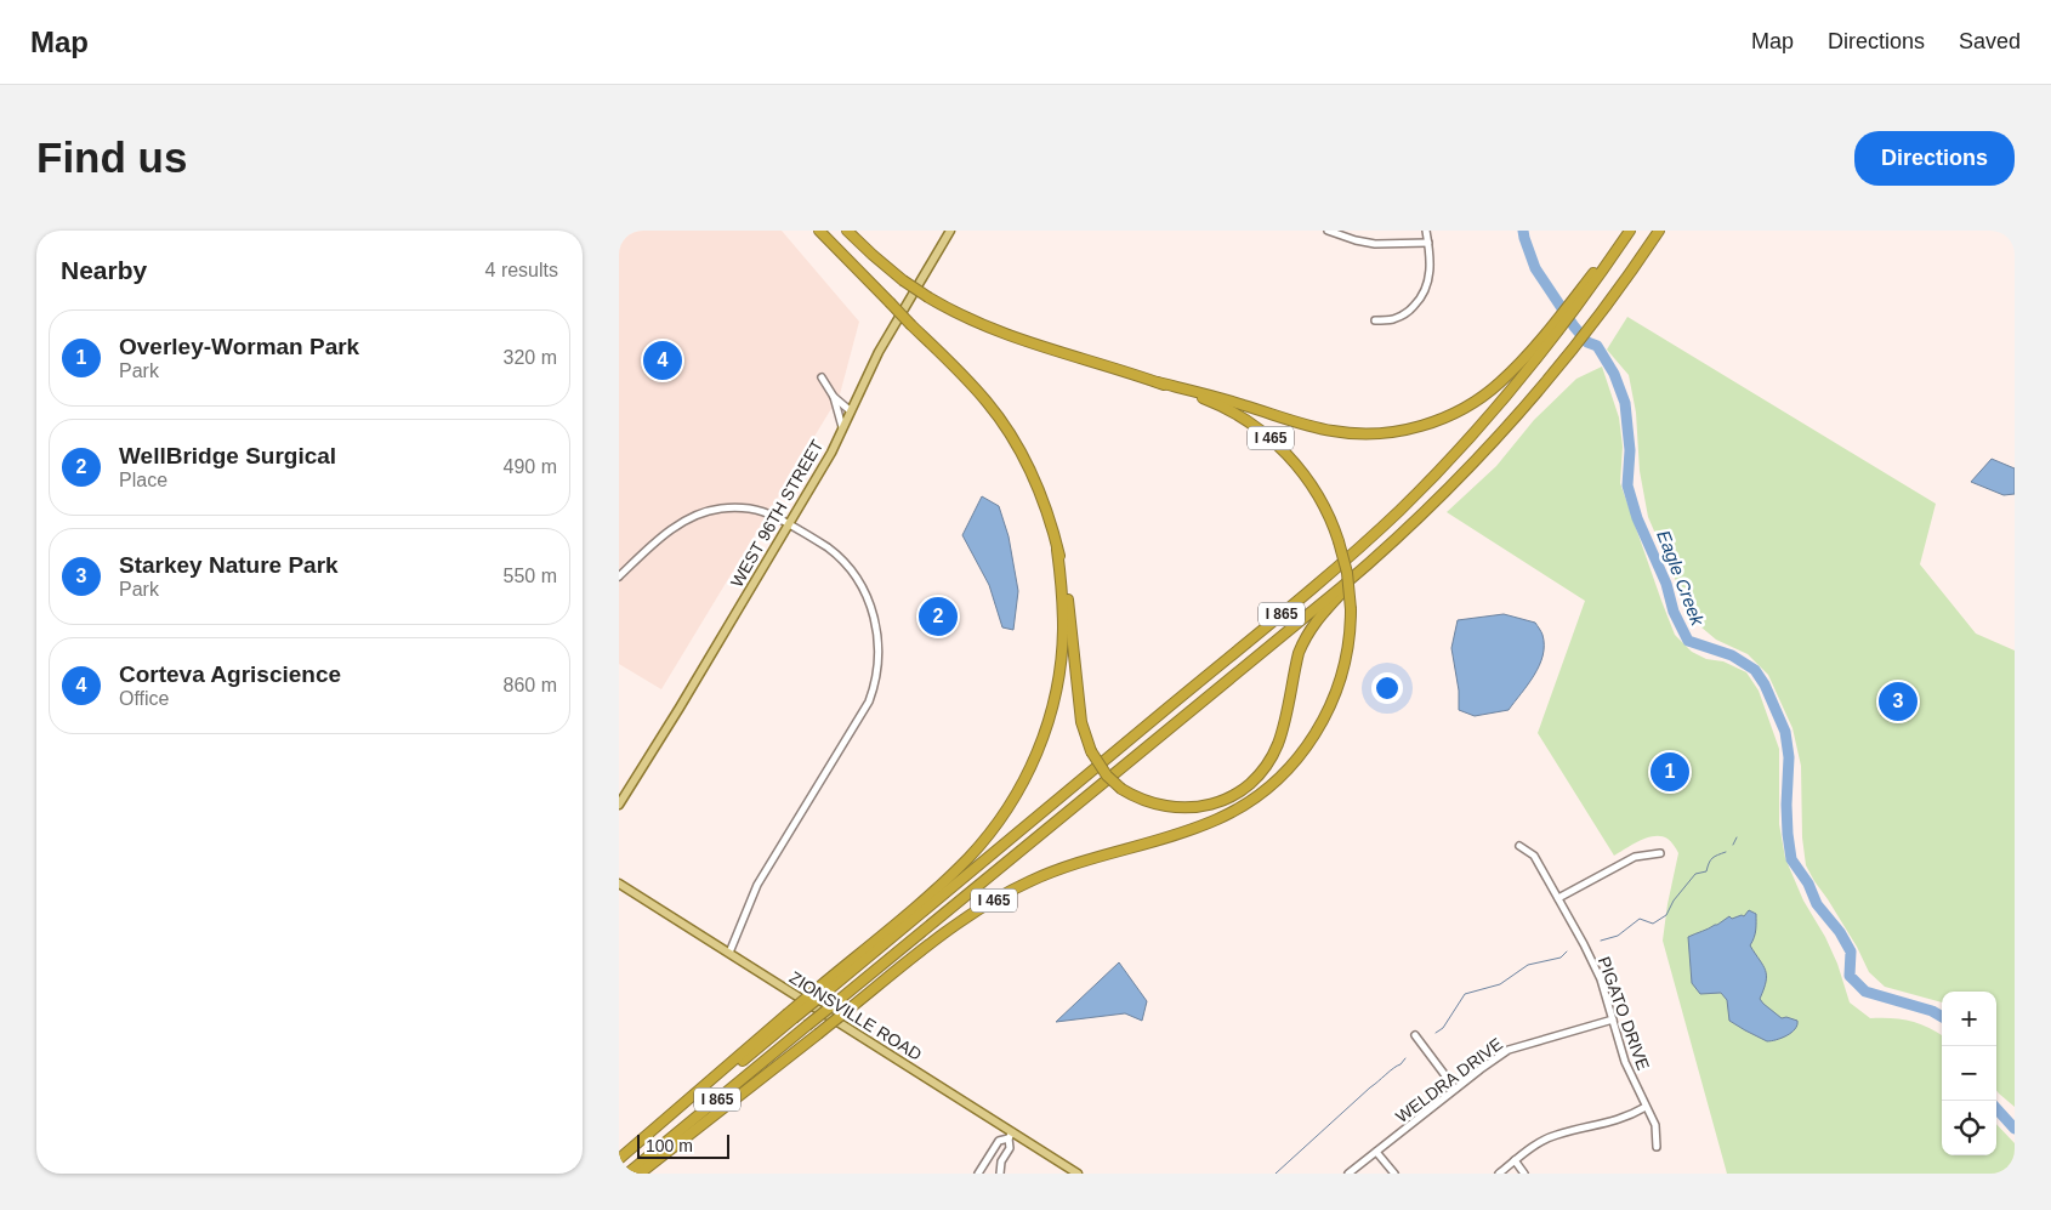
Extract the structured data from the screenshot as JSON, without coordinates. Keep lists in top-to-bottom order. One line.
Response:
{"streets":{"highway":["I 465","I 865"],"main road":["WEST 96TH STREET","ZIONSVILLE ROAD"],"street":["PIGATO DRIVE","WELDRA DRIVE"]},"crossings":[["I 465","I 865"],["PIGATO DRIVE","WELDRA DRIVE"]],"water":["Eagle Creek"],"scale_bar":"100 m","page":{"header":"Map","nav":["Map","Directions","Saved"],"buttons":"Directions","title":"Find us","heading":["Nearby","4 results"],"list":[{"mark":"1","name":"Overley-Worman Park","note":"Park","value":"320 m"},{"mark":"2","name":"WellBridge Surgical","note":"Place","value":"490 m"},{"mark":"3","name":"Starkey Nature Park","note":"Park","value":"550 m"},{"mark":"4","name":"Corteva Agriscience","note":"Office","value":"860 m"}],"pins":["4","2","3","1"],"map_buttons":["+","−"],"scale":"100 m"}}
